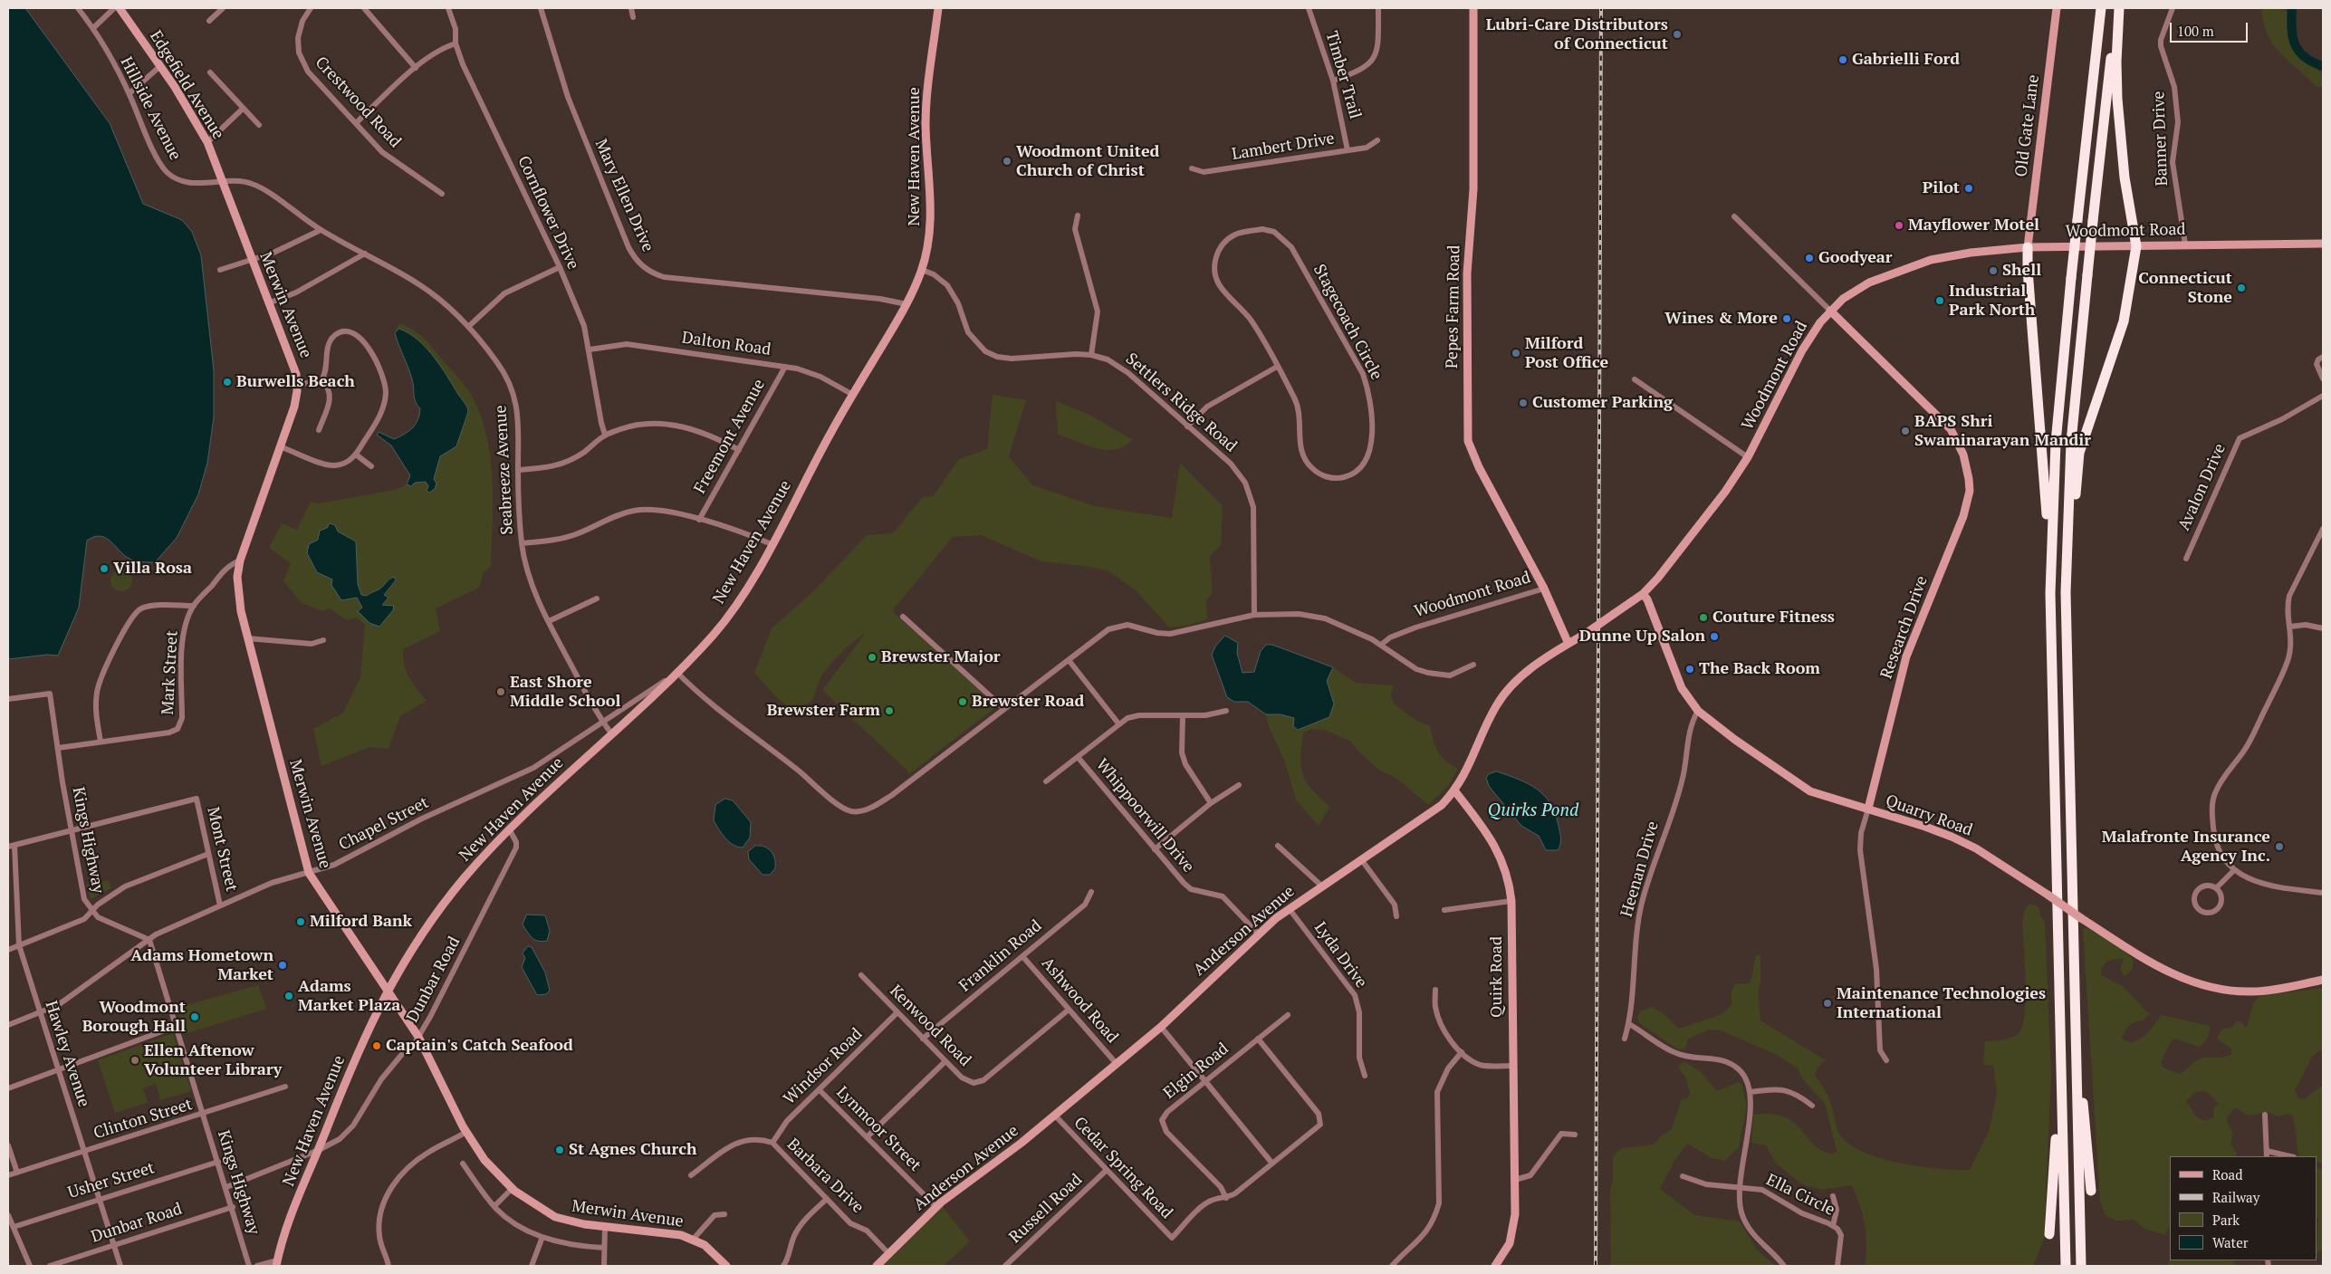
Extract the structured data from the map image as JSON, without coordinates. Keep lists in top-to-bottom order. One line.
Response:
{"streets":{"main road":["Edgefield Avenue","Old Gate Lane","New Haven Avenue","Woodmont Road","Merwin Avenue","Pepes Farm Road","Research Drive","Quarry Road","Anderson Avenue","Quirk Road"],"street":["Timber Trail","Crestwood Road","Hillside Avenue","Banner Drive","Lambert Drive","Mary Ellen Drive","Cornflower Drive","Stagecoach Circle","Dalton Road","Settlers Ridge Road","Freemont Avenue","Seabreeze Avenue","Avalon Drive","Mark Street","Whippoorwill Drive","Chapel Street","Kings Highway","Mont Street","Heenan Drive","Lyda Drive","Franklin Road","Dunbar Road","Ashwood Road","Kenwood Road","Hawley Avenue","Windsor Road","Elgin Road","Clinton Street","Lynmoor Street","Cedar Spring Road","Barbara Drive","Usher Street","Ella Circle","Russell Road"]},"crossings":[["Timber Trail","Lambert Drive"],["Edgefield Avenue","Hillside Avenue"],["Edgefield Avenue","Merwin Avenue"],["Edgefield Avenue","Seabreeze Avenue"],["Hillside Avenue","Merwin Avenue"],["Hillside Avenue","Seabreeze Avenue"],["Old Gate Lane","Woodmont Road"],["Banner Drive","Woodmont Road"],["New Haven Avenue","Mary Ellen Drive"],["New Haven Avenue","Merwin Avenue"],["New Haven Avenue","Dalton Road"],["New Haven Avenue","Settlers Ridge Road"],["New Haven Avenue","Seabreeze Avenue"],["New Haven Avenue","Chapel Street"],["New Haven Avenue","Dunbar Road"],["Cornflower Drive","Dalton Road"],["Woodmont Road","Pepes Farm Road"],["Woodmont Road","Research Drive"],["Woodmont Road","Quarry Road"],["Woodmont Road","Anderson Avenue"],["Merwin Avenue","Seabreeze Avenue"],["Merwin Avenue","Chapel Street"],["Merwin Avenue","Dunbar Road"],["Dalton Road","Freemont Avenue"],["Seabreeze Avenue","Chapel Street"],["Research Drive","Quarry Road"],["Mark Street","Kings Highway"],["Whippoorwill Drive","Anderson Avenue"],["Quarry Road","Heenan Drive"],["Chapel Street","Kings Highway"],["Chapel Street","Mont Street"],["Chapel Street","Hawley Avenue"],["Kings Highway","Mont Street"],["Kings Highway","Dunbar Road"],["Kings Highway","Clinton Street"],["Kings Highway","Usher Street"],["Anderson Avenue","Lyda Drive"],["Anderson Avenue","Quirk Road"],["Anderson Avenue","Ashwood Road"],["Anderson Avenue","Lynmoor Street"],["Anderson Avenue","Cedar Spring Road"],["Anderson Avenue","Barbara Drive"],["Franklin Road","Ashwood Road"],["Franklin Road","Kenwood Road"],["Dunbar Road","Hawley Avenue"],["Ashwood Road","Kenwood Road"],["Kenwood Road","Windsor Road"],["Hawley Avenue","Clinton Street"],["Hawley Avenue","Usher Street"],["Windsor Road","Lynmoor Street"],["Windsor Road","Barbara Drive"],["Elgin Road","Cedar Spring Road"],["Cedar Spring Road","Russell Road"]],"water":["Quirks Pond"],"places":["Lubri-Care Distributors of Connecticut","Gabrielli Ford","Woodmont United Church of Christ","Pilot","Mayflower Motel","Goodyear","Shell","Connecticut Stone","Industrial Park North","Wines & More","Milford Post Office","Burwells Beach","Customer Parking","BAPS Shri Swaminarayan Mandir","Villa Rosa","Couture Fitness","Dunne Up Salon","Brewster Major","The Back Room","East Shore Middle School","Brewster Road","Brewster Farm","Malafronte Insurance Agency Inc.","Milford Bank","Adams Hometown Market","Adams Market Plaza","Maintenance Technologies International","Woodmont Borough Hall","Captain's Catch Seafood","Ellen Aftenow Volunteer Library","St Agnes Church"],"legend":["Road","Railway","Park","Water"],"scale_bar":"100 m"}
